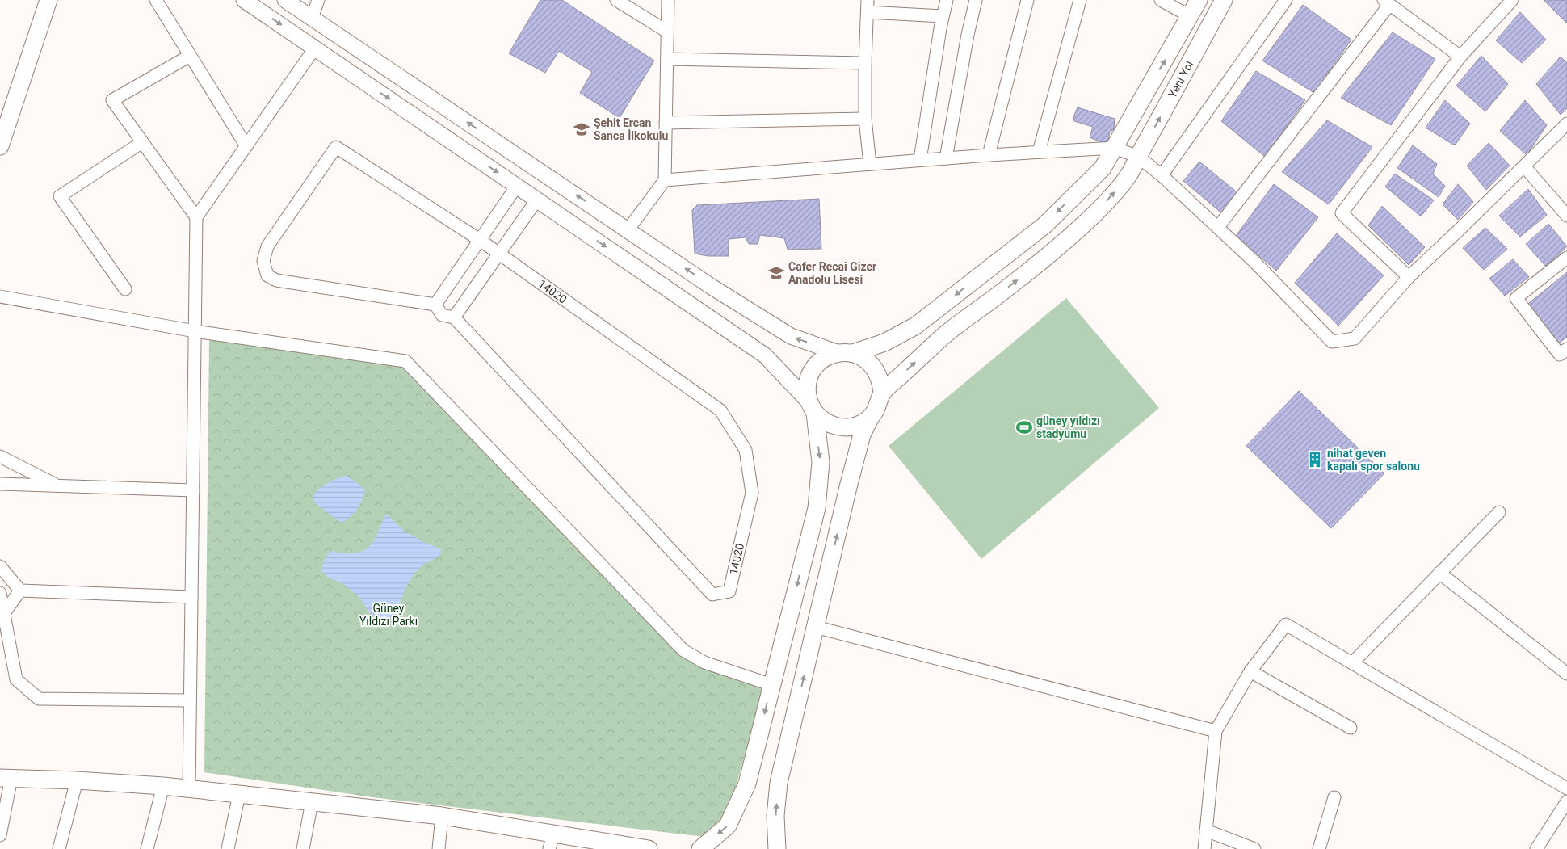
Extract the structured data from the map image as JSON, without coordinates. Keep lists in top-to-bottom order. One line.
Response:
{"streets":{"main road":["Yeni Yol"],"street":["14020"]},"parks":["Güney Yıldızı Parkı"],"places":{"school or university":["Şehit Ercan Sanca İlkokulu","Cafer Recai Gizer Anadolu Lisesi"],"sports":["güney yıldızı stadyumu"],"building":["nihat geven kapalı spor salonu"]}}
